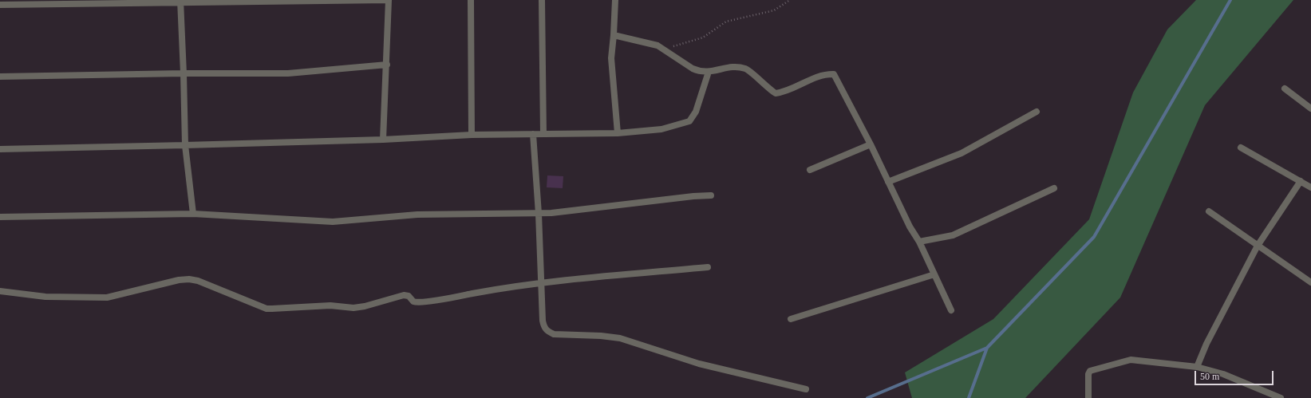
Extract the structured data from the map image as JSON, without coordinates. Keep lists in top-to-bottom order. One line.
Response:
{"scale_bar":"50 m"}
